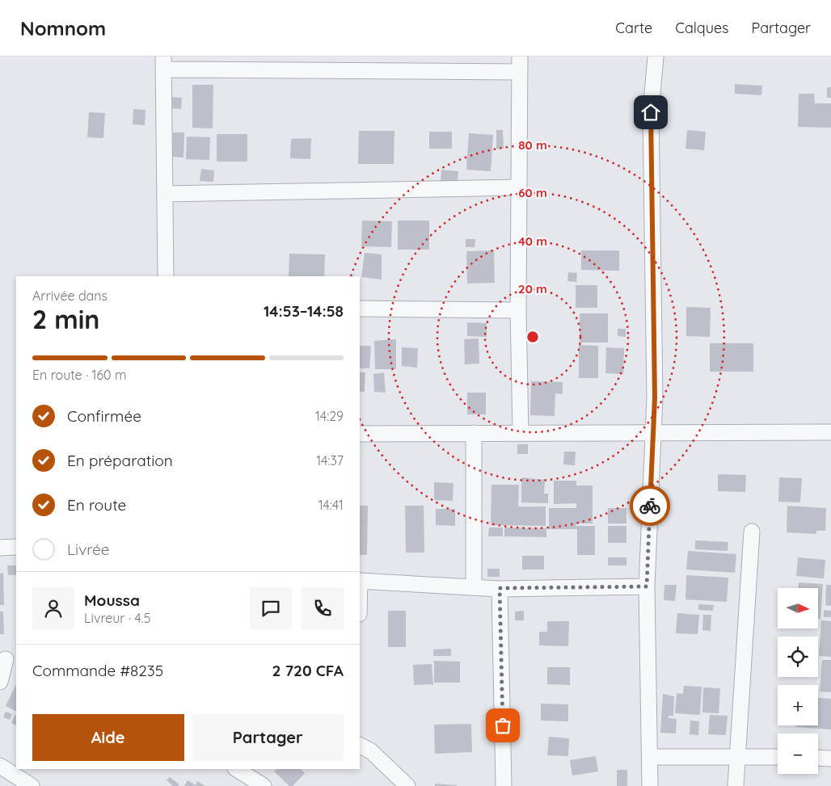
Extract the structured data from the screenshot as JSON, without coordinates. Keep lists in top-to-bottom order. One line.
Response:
{"north":"right","page":{"header":"Nomnom","nav":["Carte","Calques","Partager"],"heading":["2 min","Arrivée dans","14:53–14:58"],"panel":["Moussa","Livreur · 4.5","Commande #8235","2 720 CFA"],"bar":"En route · 160 m","list":[["Confirmée","14:29"],["En préparation","14:37"],["En route","14:41"],"Livrée"],"map_buttons":["+","−"],"buttons":["Aide","Partager"]},"rings":["80 m","60 m","40 m","20 m"]}
